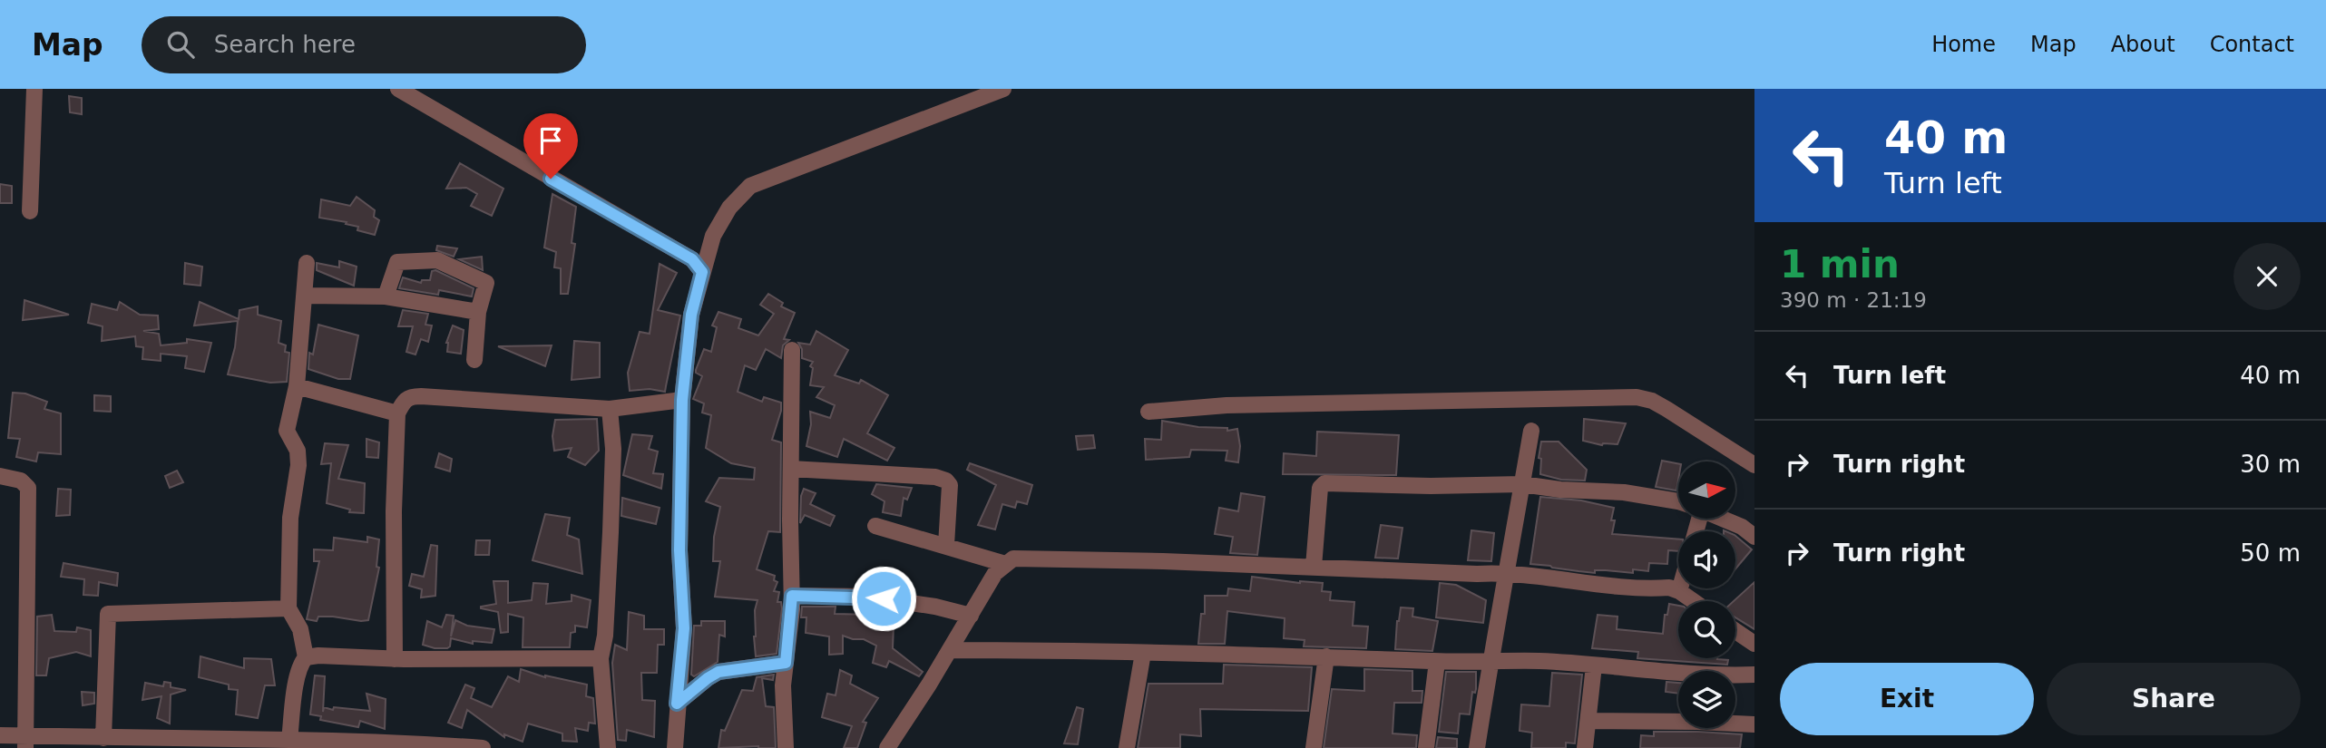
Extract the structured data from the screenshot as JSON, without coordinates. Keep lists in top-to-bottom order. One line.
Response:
{"north":"right","page":{"header":"Map","search":"Search here","nav":["Home","Map","About","Contact"],"turn":["40 m","Turn left"],"heading":["1 min","390 m · 21:19"],"list":[{"name":"Turn left","value":"40 m"},{"name":"Turn right","value":"30 m"},{"name":"Turn right","value":"50 m"}],"buttons":["Exit","Share"]}}
